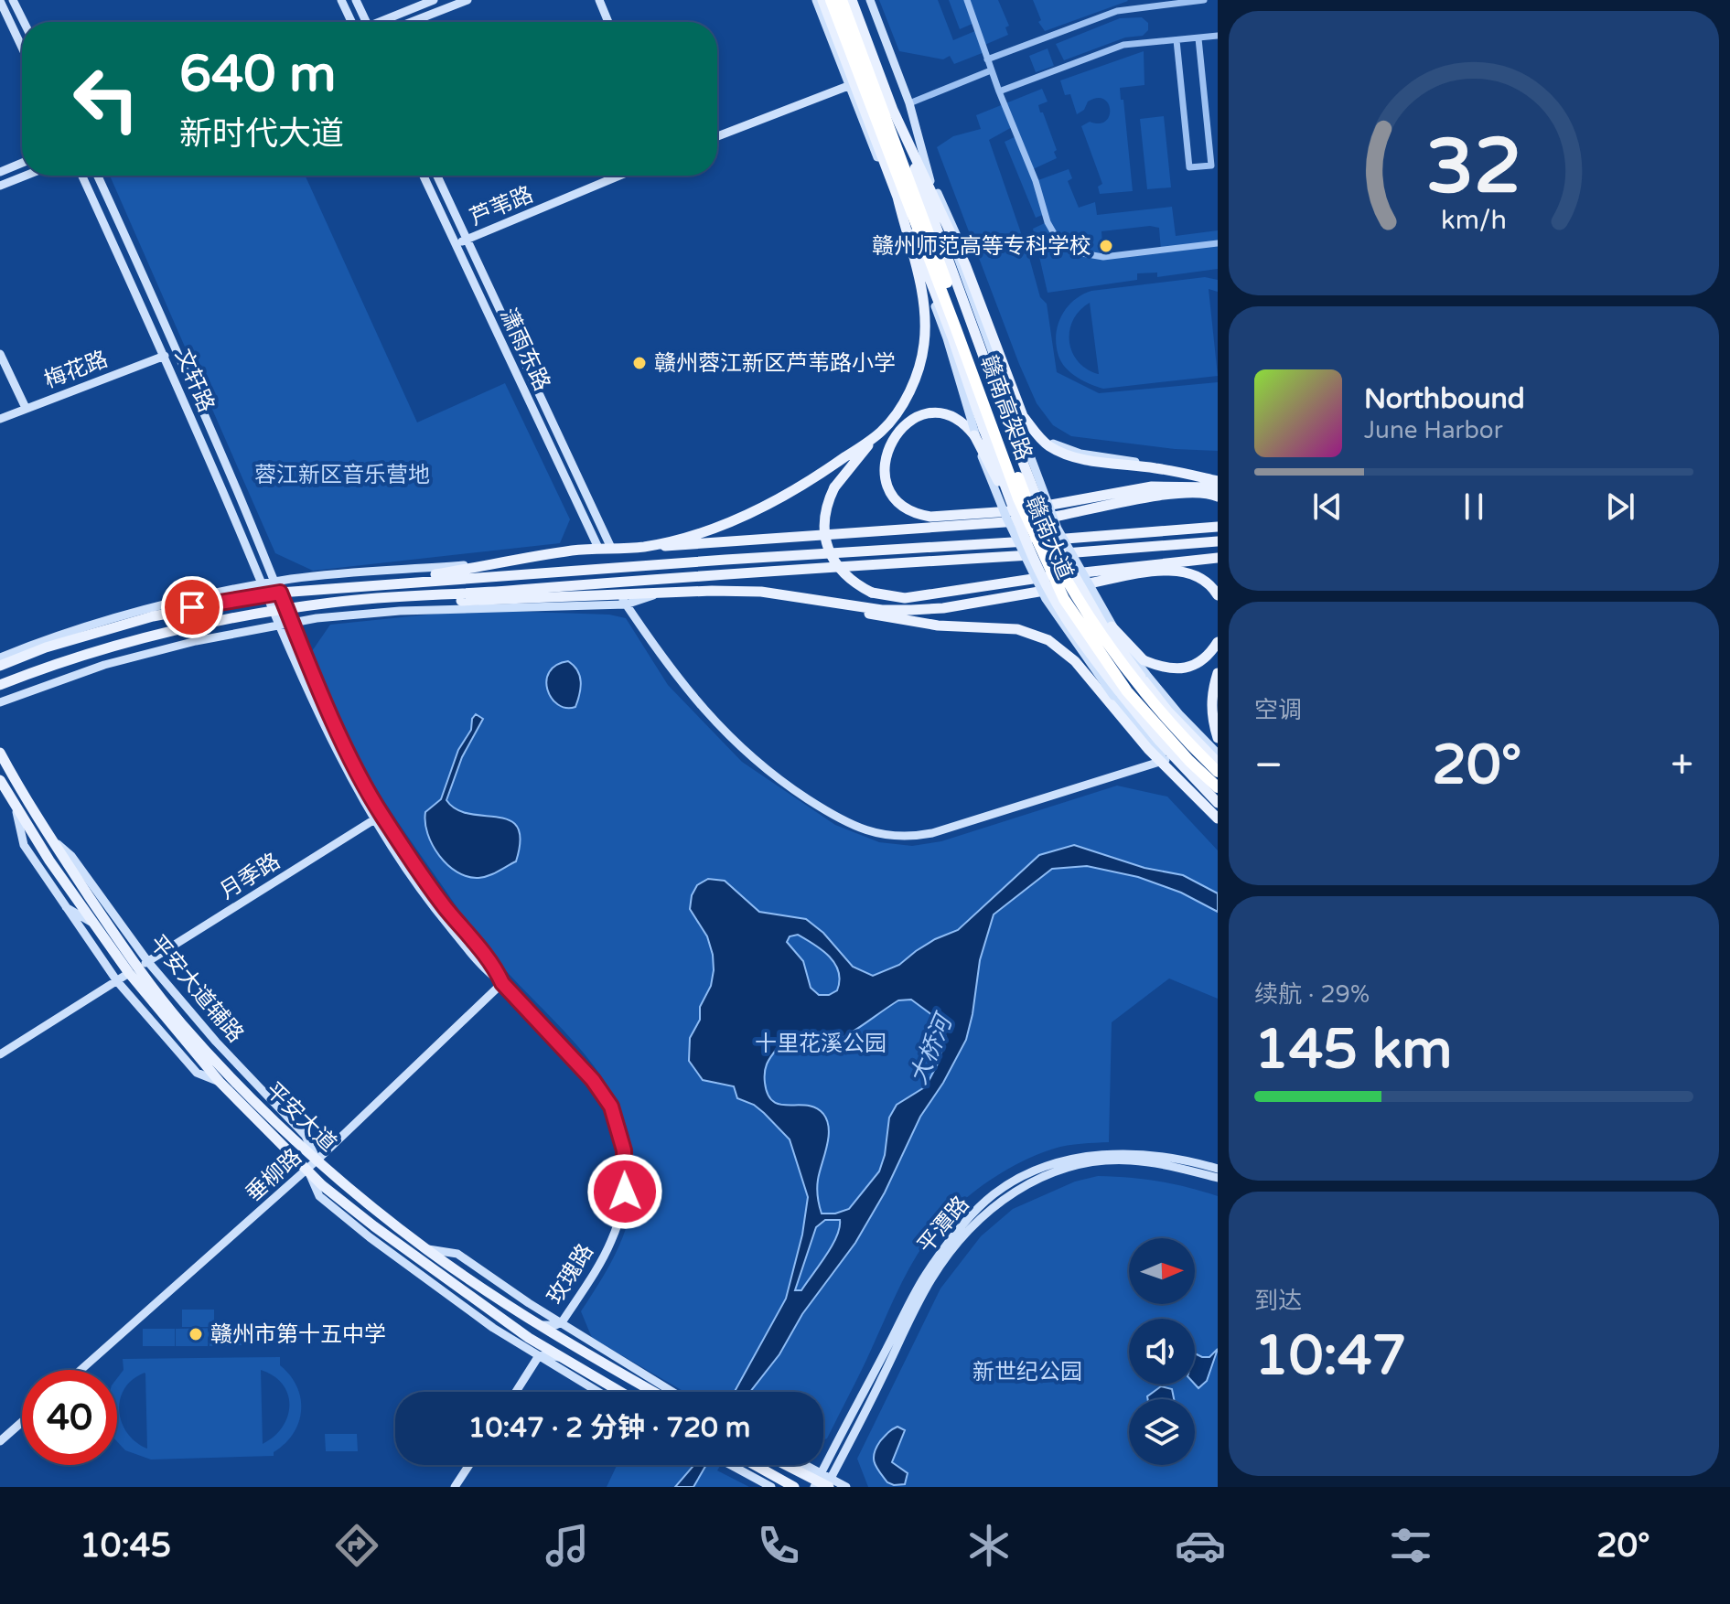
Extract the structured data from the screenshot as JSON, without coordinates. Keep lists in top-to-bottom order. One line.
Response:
{"streets":{"highway":["赣南高架路"],"main road":["赣南大道","平安大道"],"street":["芦苇路","潇雨东路","梅花路","文轩路","月季路","平安大道辅路","垂柳路","平潭路","玫瑰路"]},"crossings":[["芦苇路","潇雨东路"],["梅花路","文轩路"],["文轩路","玫瑰路"],["月季路","平安大道辅路"],["月季路","平安大道"],["月季路","玫瑰路"],["平安大道辅路","平安大道"],["平安大道辅路","垂柳路"],["平安大道","垂柳路"],["平安大道","玫瑰路"],["垂柳路","玫瑰路"]],"water":["大桥河"],"parks":["蓉江新区音乐营地","十里花溪公园","新世纪公园"],"places":["赣州师范高等专科学校","赣州蓉江新区芦苇路小学","赣州市第十五中学"],"north":"right","page":{"turn":["640 m","新时代大道"],"song":["Northbound","June Harbor"],"tile":["空调",["续航 · 29%","145 km"],["到达","10:47"]],"heat":["−","20°","+"],"limit":"40","trip":"10:47 · 2 分钟 · 720 m","tabs":["10:45","20°"],"gauge":["32","km/h"]}}
